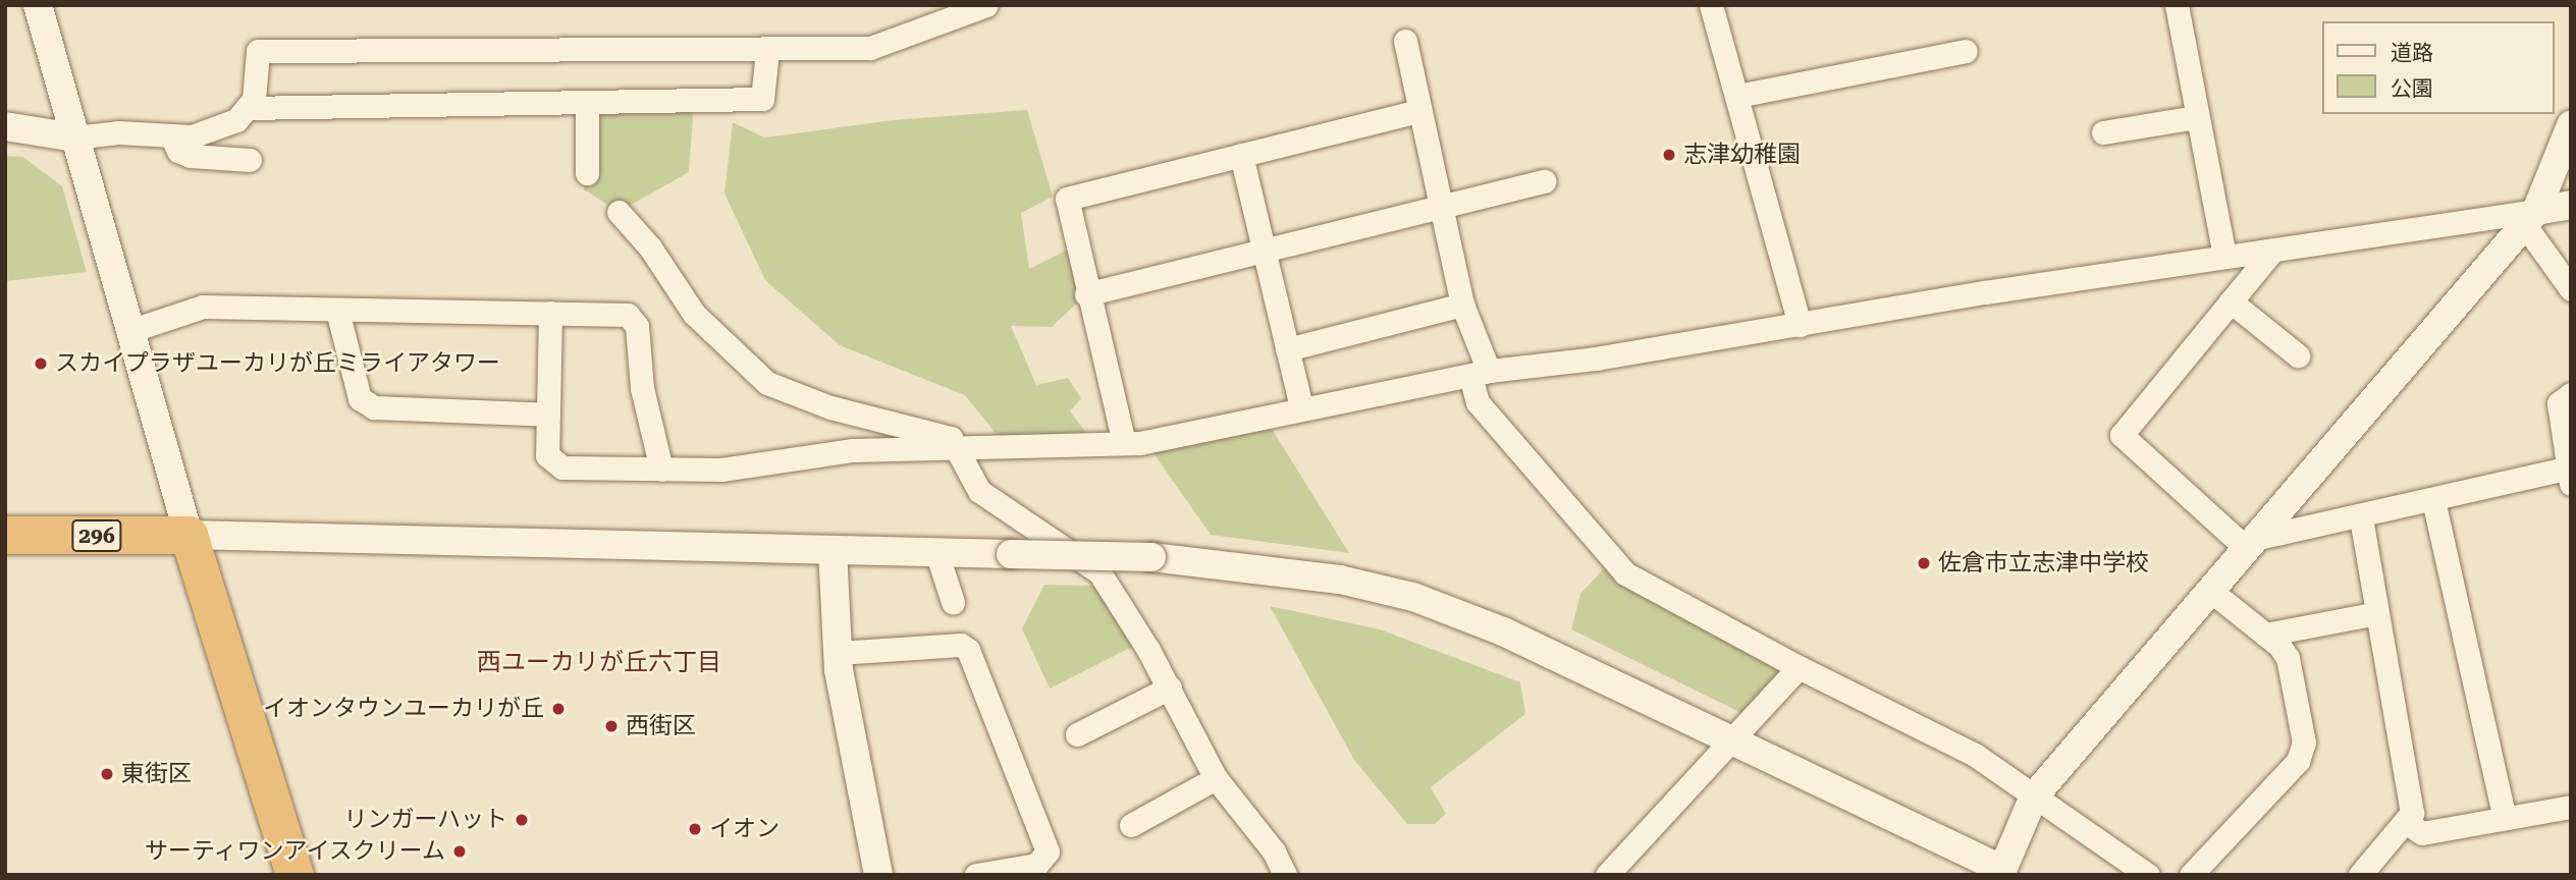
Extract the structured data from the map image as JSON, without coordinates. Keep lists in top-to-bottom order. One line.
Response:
{"streets":{"highway":["296"]},"districts":["西ユーカリが丘六丁目"],"places":["志津幼稚園","スカイプラザユーカリが丘ミライアタワー","佐倉市立志津中学校","イオンタウンユーカリが丘","西街区","東街区","リンガーハット","イオン","サーティワンアイスクリーム"],"legend":["道路","公園"]}
